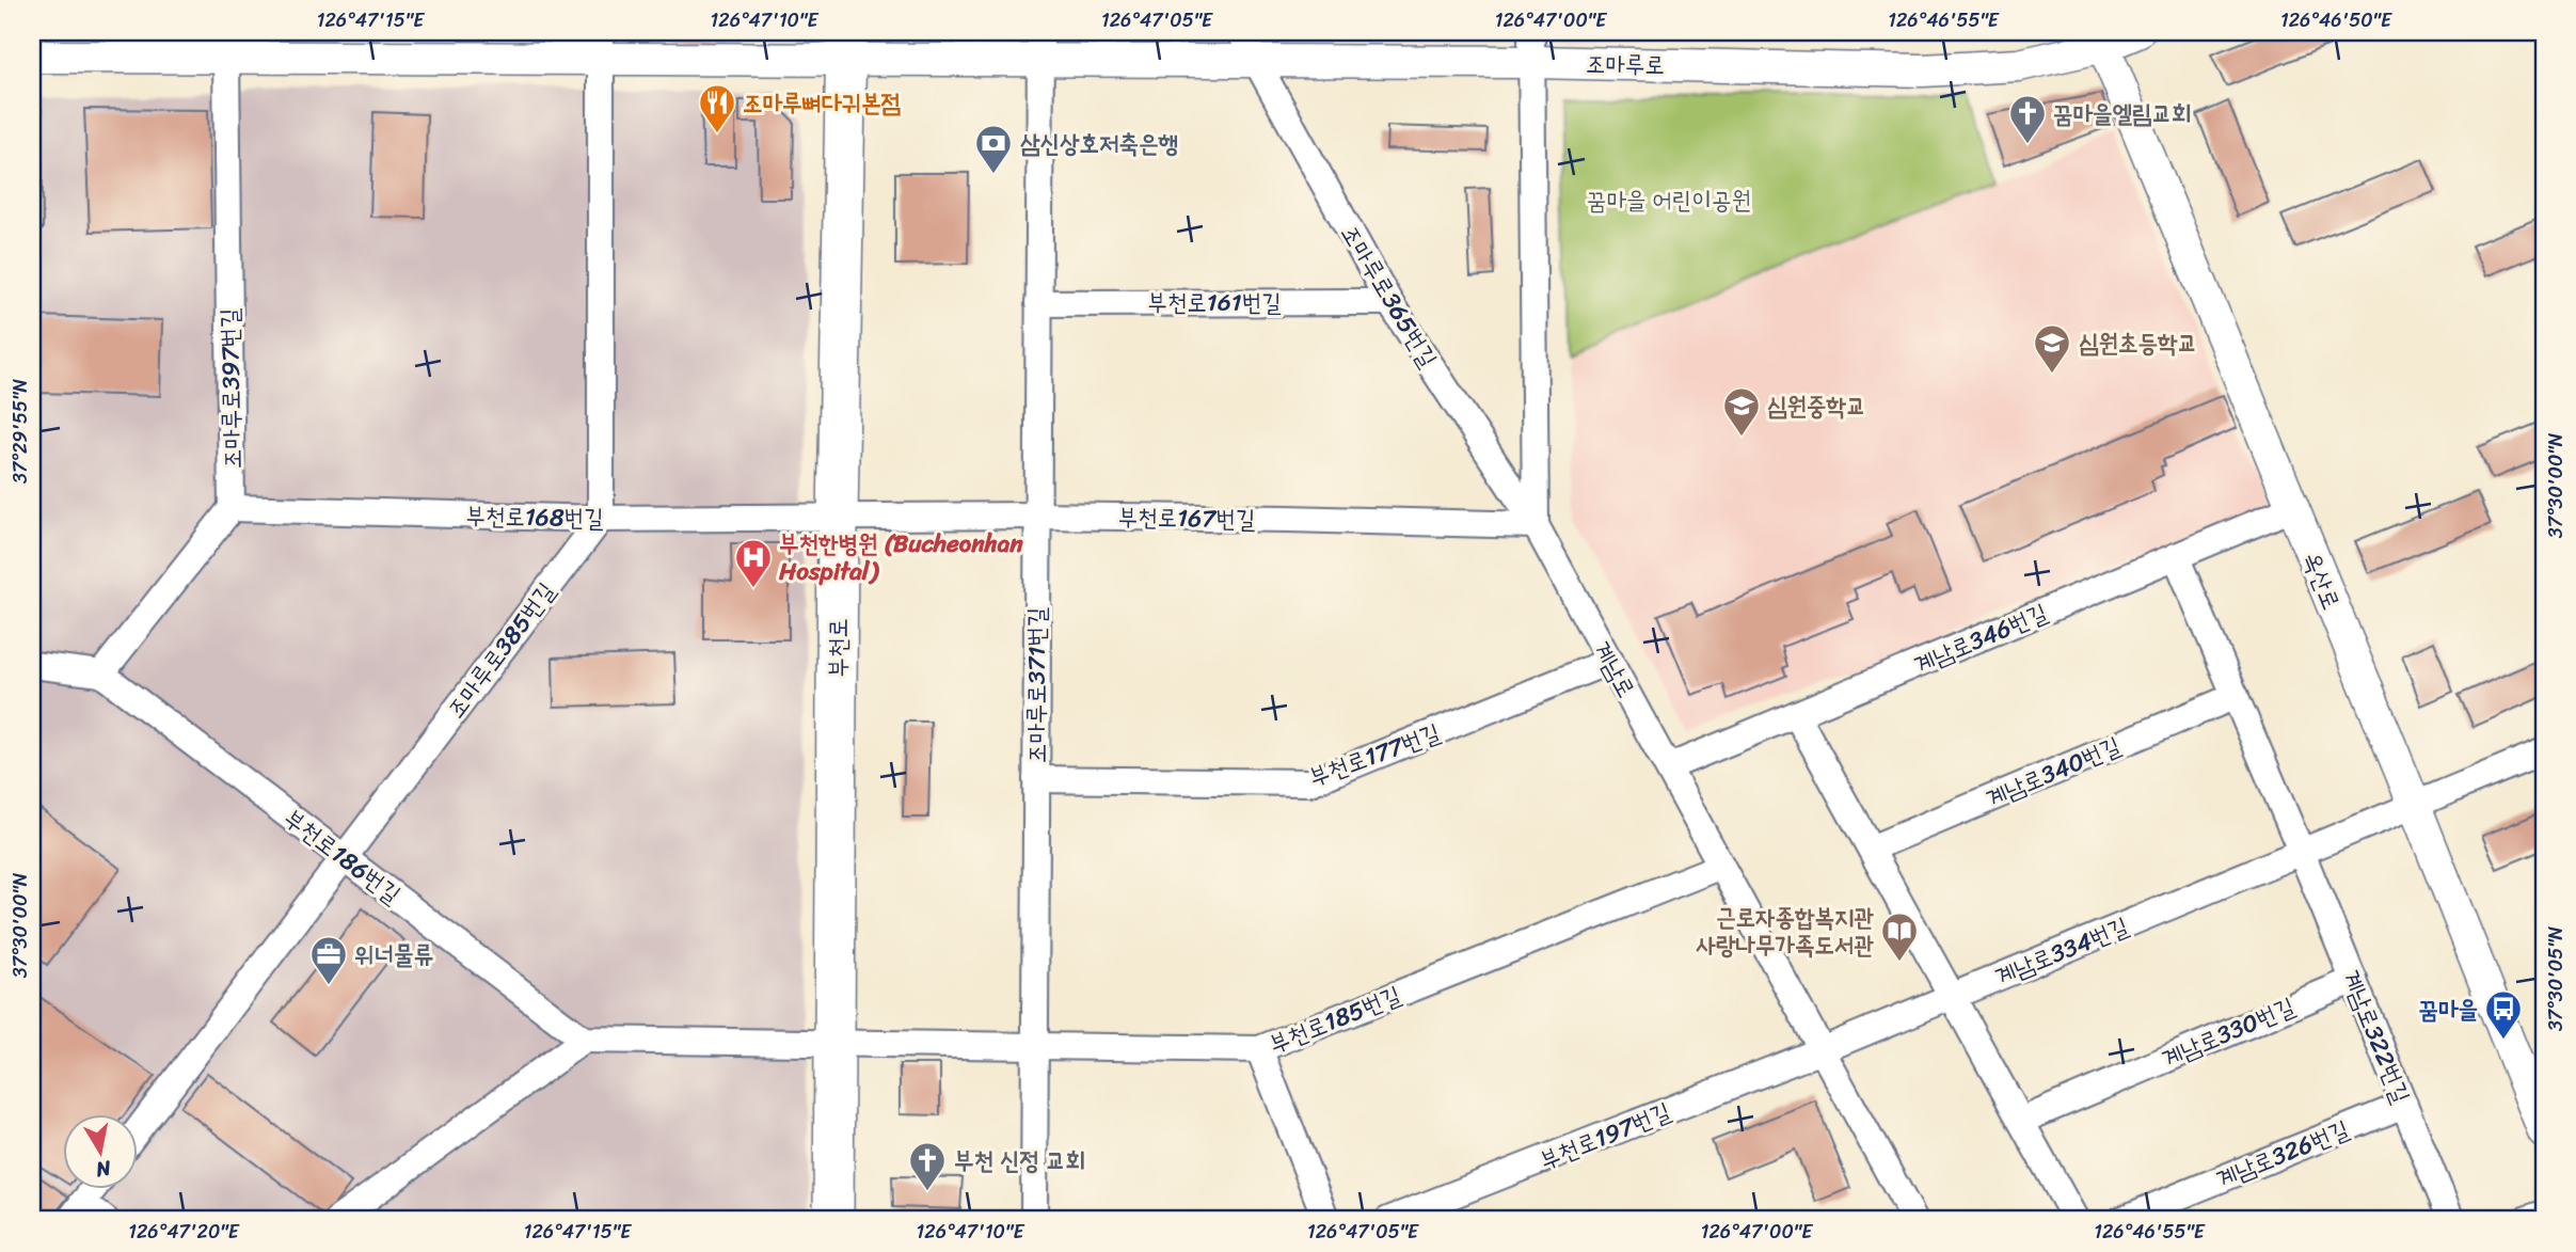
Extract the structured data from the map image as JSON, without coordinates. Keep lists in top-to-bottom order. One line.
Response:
{"streets":{"main road":["부천로"],"street":["조마루로","조마루로365번길","부천로161번길","조마루로397번길","부천로168번길","부천로167번길","옥산로","계남로346번길","조마루로385번길","계남로","조마루로371번길","부천로177번길","계남로340번길","부천로186번길","계남로334번길","부천로185번길","계남로330번길","계남로322번길","부천로197번길","계남로326번길"]},"crossings":[["조마루로","조마루로365번길"],["조마루로","조마루로397번길"],["조마루로","옥산로"],["조마루로","부천로"],["조마루로","계남로"],["조마루로","조마루로371번길"],["조마루로365번길","부천로161번길"],["조마루로365번길","부천로167번길"],["조마루로365번길","계남로"],["부천로161번길","조마루로371번길"],["조마루로397번길","부천로168번길"],["부천로168번길","부천로167번길"],["부천로168번길","부천로"],["부천로168번길","조마루로385번길"],["부천로167번길","부천로"],["부천로167번길","계남로"],["부천로167번길","조마루로371번길"],["옥산로","계남로346번길"],["옥산로","계남로334번길"],["계남로346번길","계남로"],["부천로","부천로185번길"],["조마루로385번길","부천로186번길"],["계남로","부천로177번길"],["계남로","계남로334번길"],["계남로","부천로185번길"],["계남로","부천로197번길"],["조마루로371번길","부천로177번길"],["조마루로371번길","부천로185번길"],["계남로334번길","계남로322번길"],["계남로334번길","부천로197번길"],["계남로330번길","계남로322번길"],["계남로322번길","계남로326번길"]],"parks":["꿈마을 어린이공원"],"places":{"restaurant":["조마루뼈다귀본점"],"church":["꿈마을엘림교회","부천 신정 교회"],"bank":["삼신상호저축은행"],"school or university":["심원초등학교","심원중학교"],"hospital":["부천한병원 (Bucheonhan Hospital)"],"library":["근로자종합복지관 사랑나무가족도서관"],"office":["위너물류"],"bus stop":["꿈마을"]},"north":"bottom","coordinates":["126°47'15\"E","126°47'10\"E","126°47'05\"E","126°47'00\"E","126°46'55\"E","126°46'50\"E","37°29'55\"N","37°30'00\"N","37°30'05\"N","126°47'20\"E"]}
